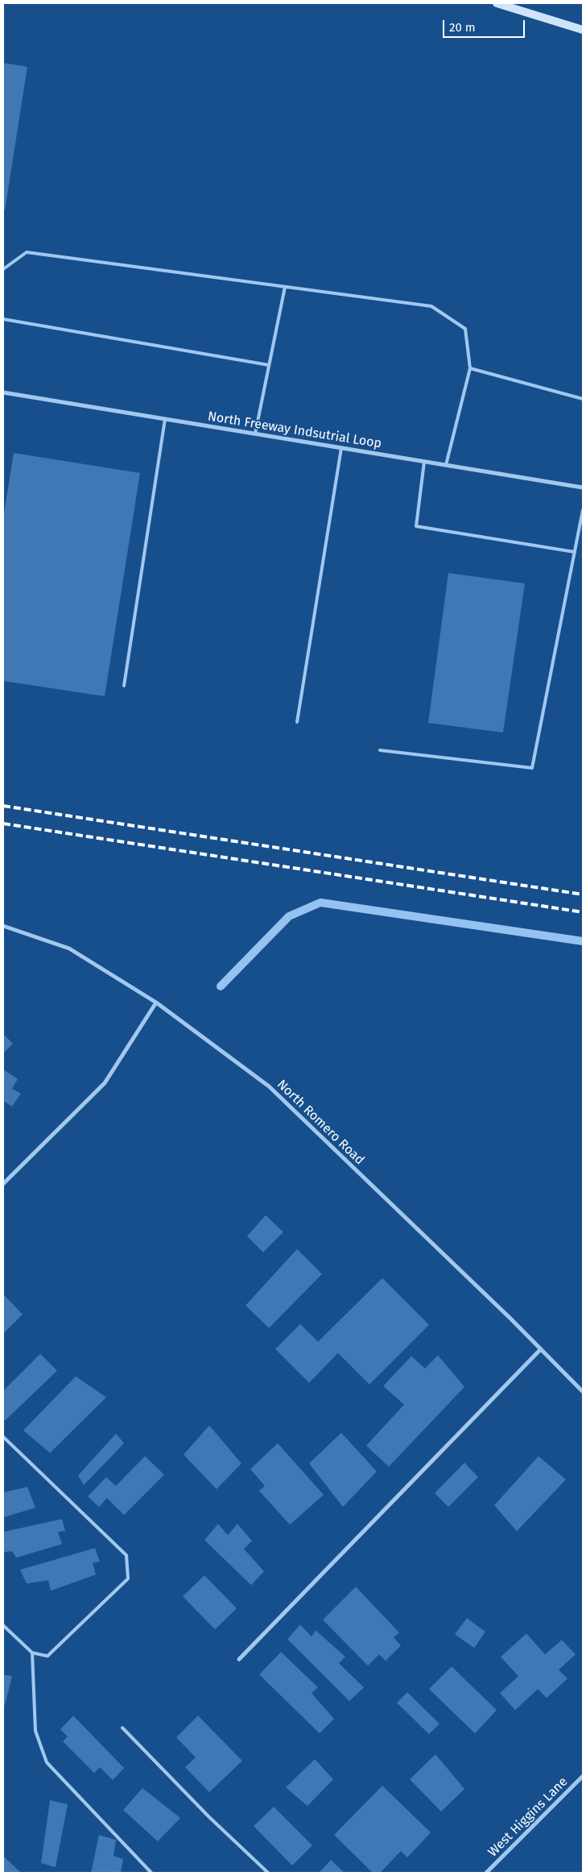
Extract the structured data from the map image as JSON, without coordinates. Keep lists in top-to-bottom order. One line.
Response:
{"streets":{"street":["North Freeway Indsutrial Loop","North Romero Road","West Higgins Lane"]},"scale_bar":"20 m"}
